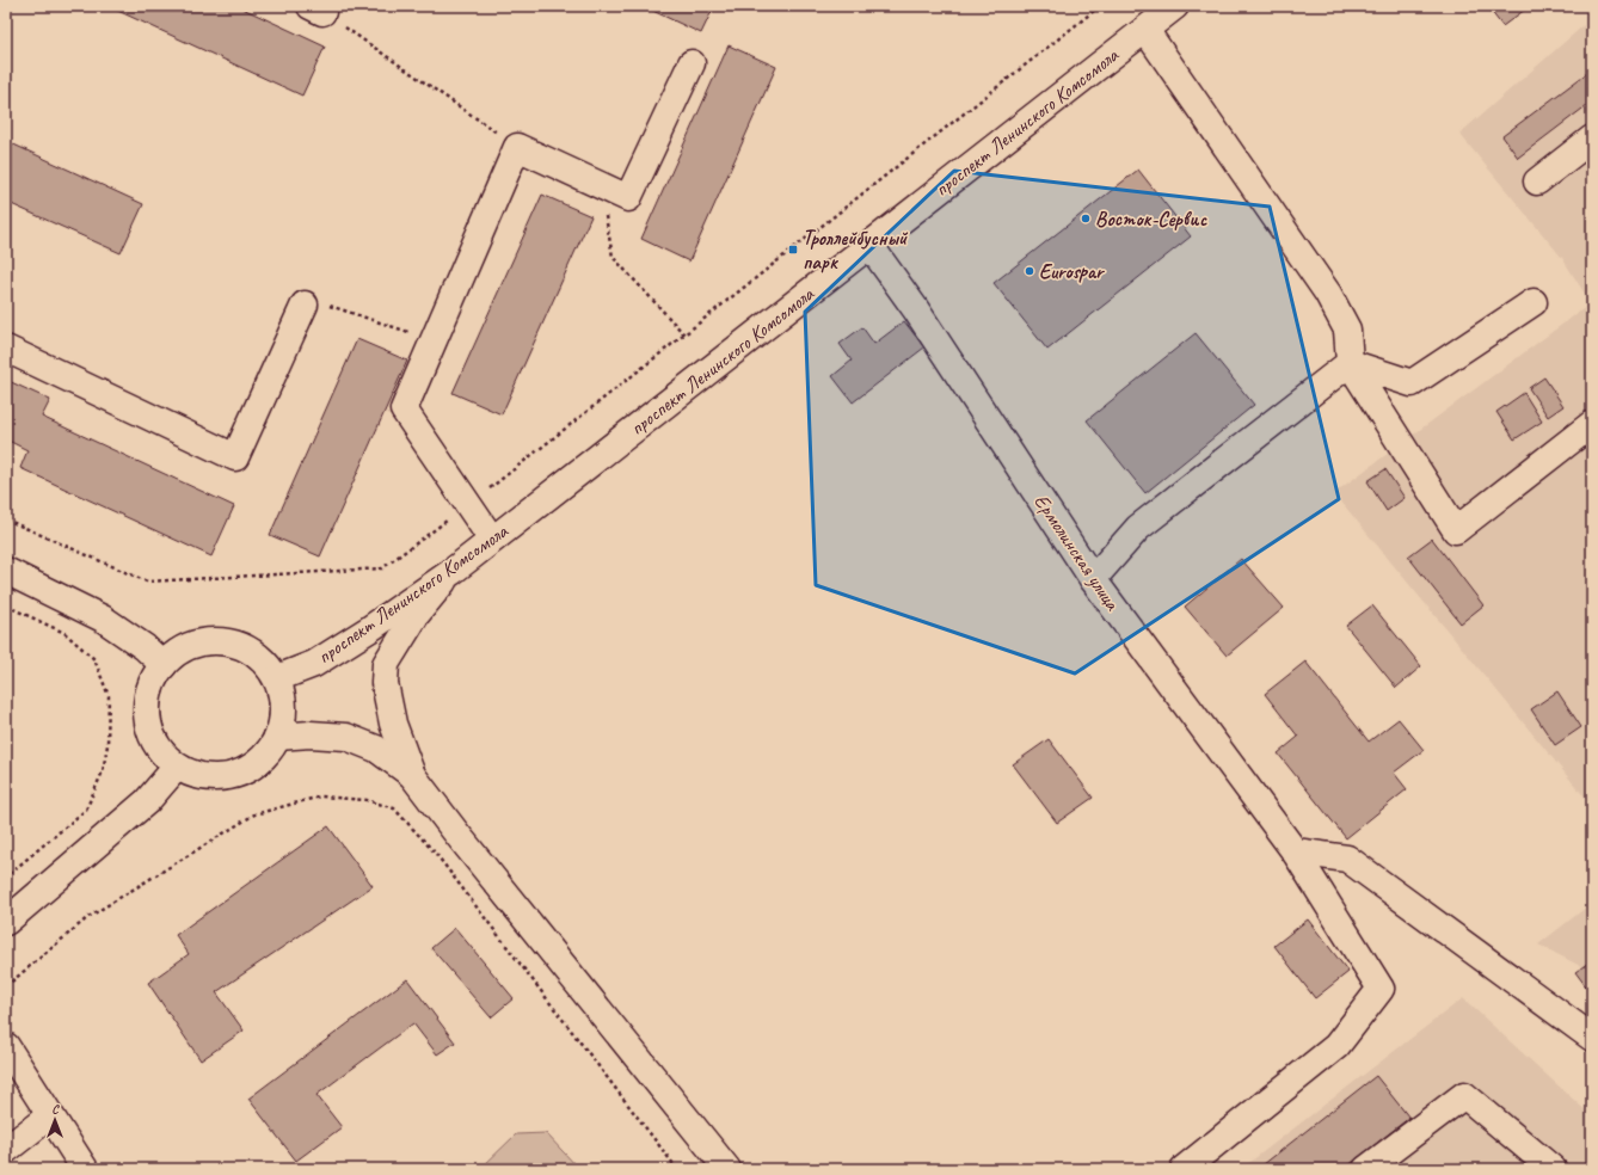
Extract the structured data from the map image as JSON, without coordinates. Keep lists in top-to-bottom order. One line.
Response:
{"streets":{"street":["проспект Ленинского Комсомола","Ермолинская улица"]},"crossings":[["проспект Ленинского Комсомола","Ермолинская улица"]],"places":{"other":["Восток-Сервис","Eurospar"],"transit":["Троллейбусный парк"]},"north":"top"}
